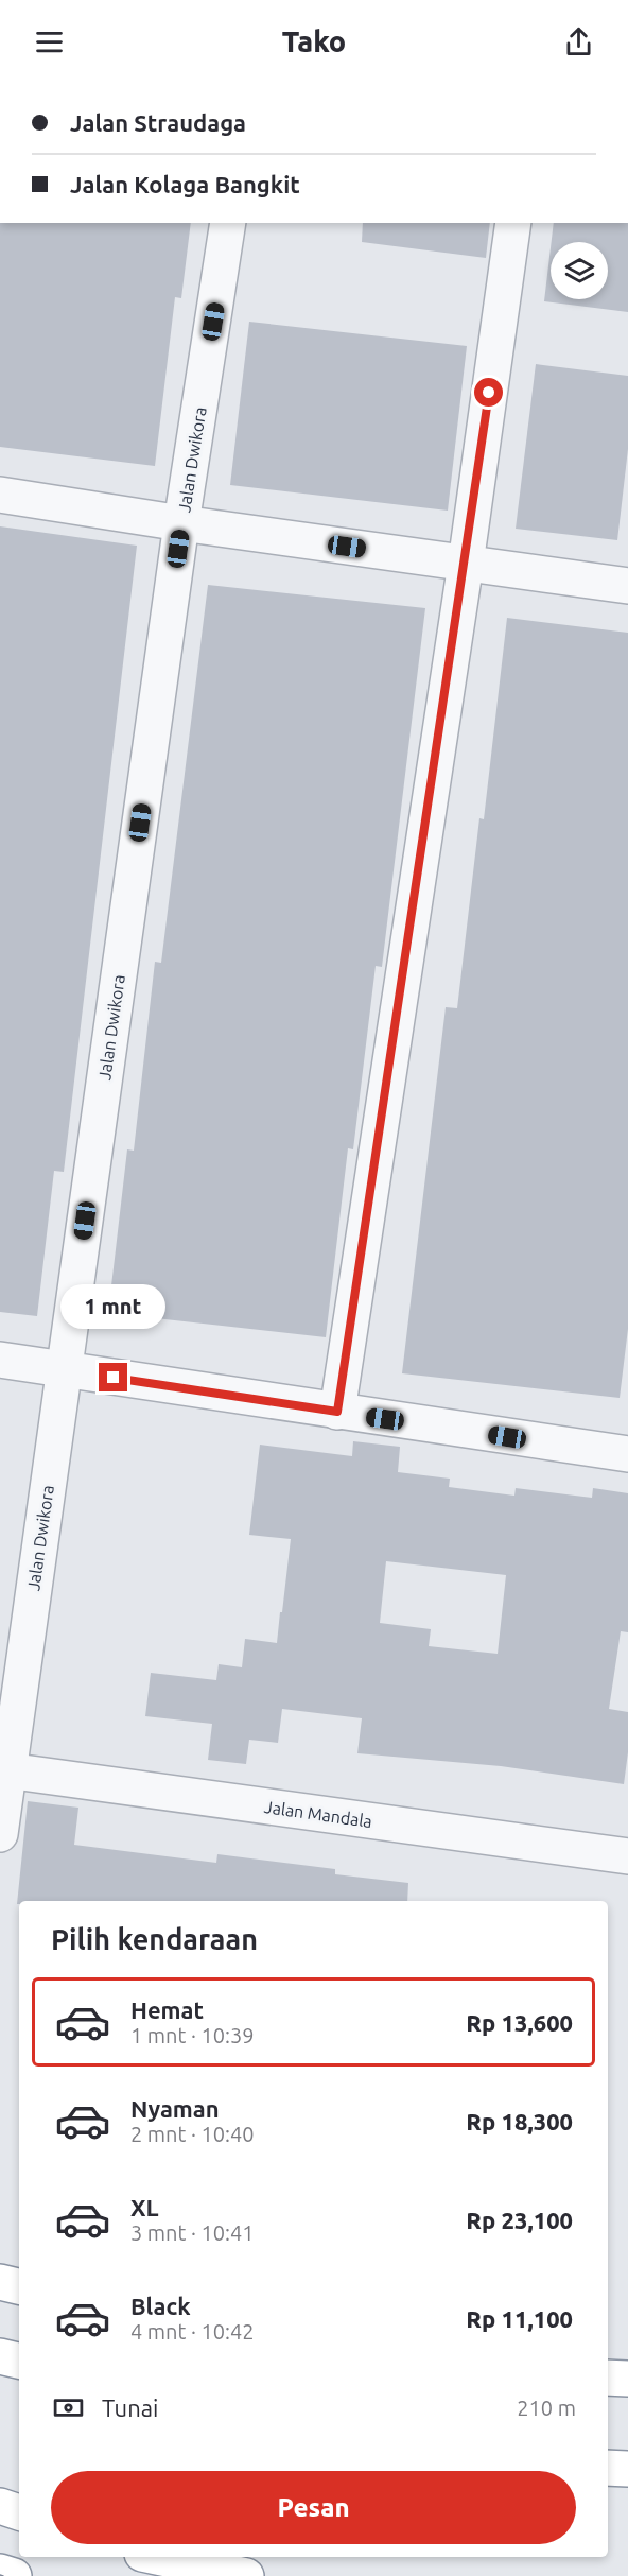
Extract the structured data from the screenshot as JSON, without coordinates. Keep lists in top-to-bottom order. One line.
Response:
{"streets":{"street":["Jalan Dwikora","Jalan Mandala"]},"crossings":[["Jalan Dwikora","Jalan Mandala"]],"page":{"header":"Tako","banner":["Jalan Straudaga","Jalan Kolaga Bangkit"],"bubble":"1 mnt","heading":"Pilih kendaraan","list":[{"name":"Hemat","note":"1 mnt · 10:39","value":"Rp 13,600"},{"name":"Nyaman","note":"2 mnt · 10:40","value":"Rp 18,300"},{"name":"XL","note":"3 mnt · 10:41","value":"Rp 23,100"},{"name":"Black","note":"4 mnt · 10:42","value":"Rp 11,100"}],"pay":["Tunai","210 m"],"buttons":"Pesan"}}
